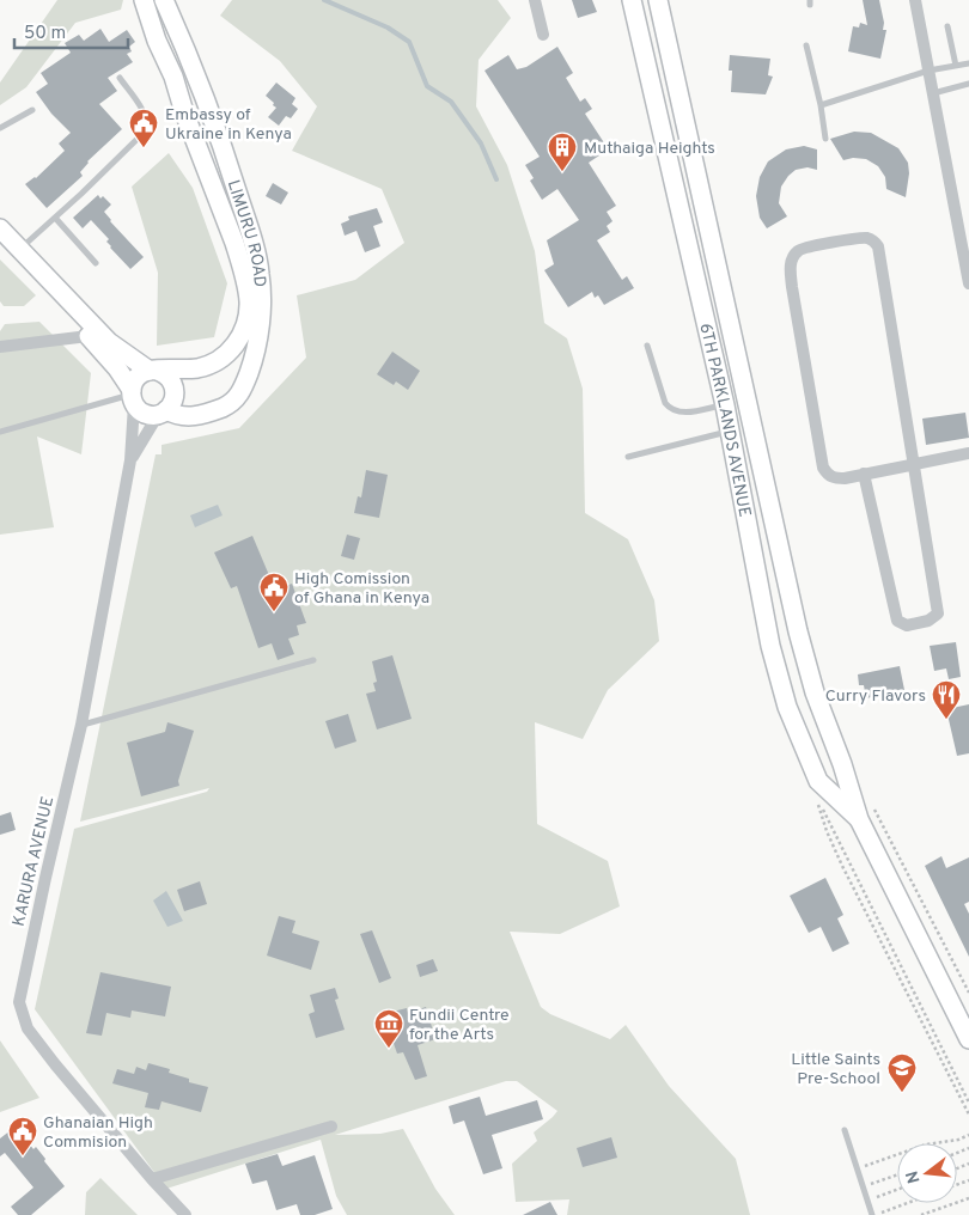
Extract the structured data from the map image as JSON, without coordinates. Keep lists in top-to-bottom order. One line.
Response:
{"streets":{"street":["LIMURU ROAD","6TH PARKLANDS AVENUE","KARURA AVENUE"]},"crossings":[["LIMURU ROAD","KARURA AVENUE"]],"places":{"public building":["Embassy of Ukraine in Kenya","High Comission of Ghana in Kenya","Ghanaian High Commision"],"building":["Muthaiga Heights"],"restaurant":["Curry Flavors"],"museum":["Fundii Centre for the Arts"],"school or university":["Little Saints Pre-School"]},"scale_bar":"50 m","north":"left"}
